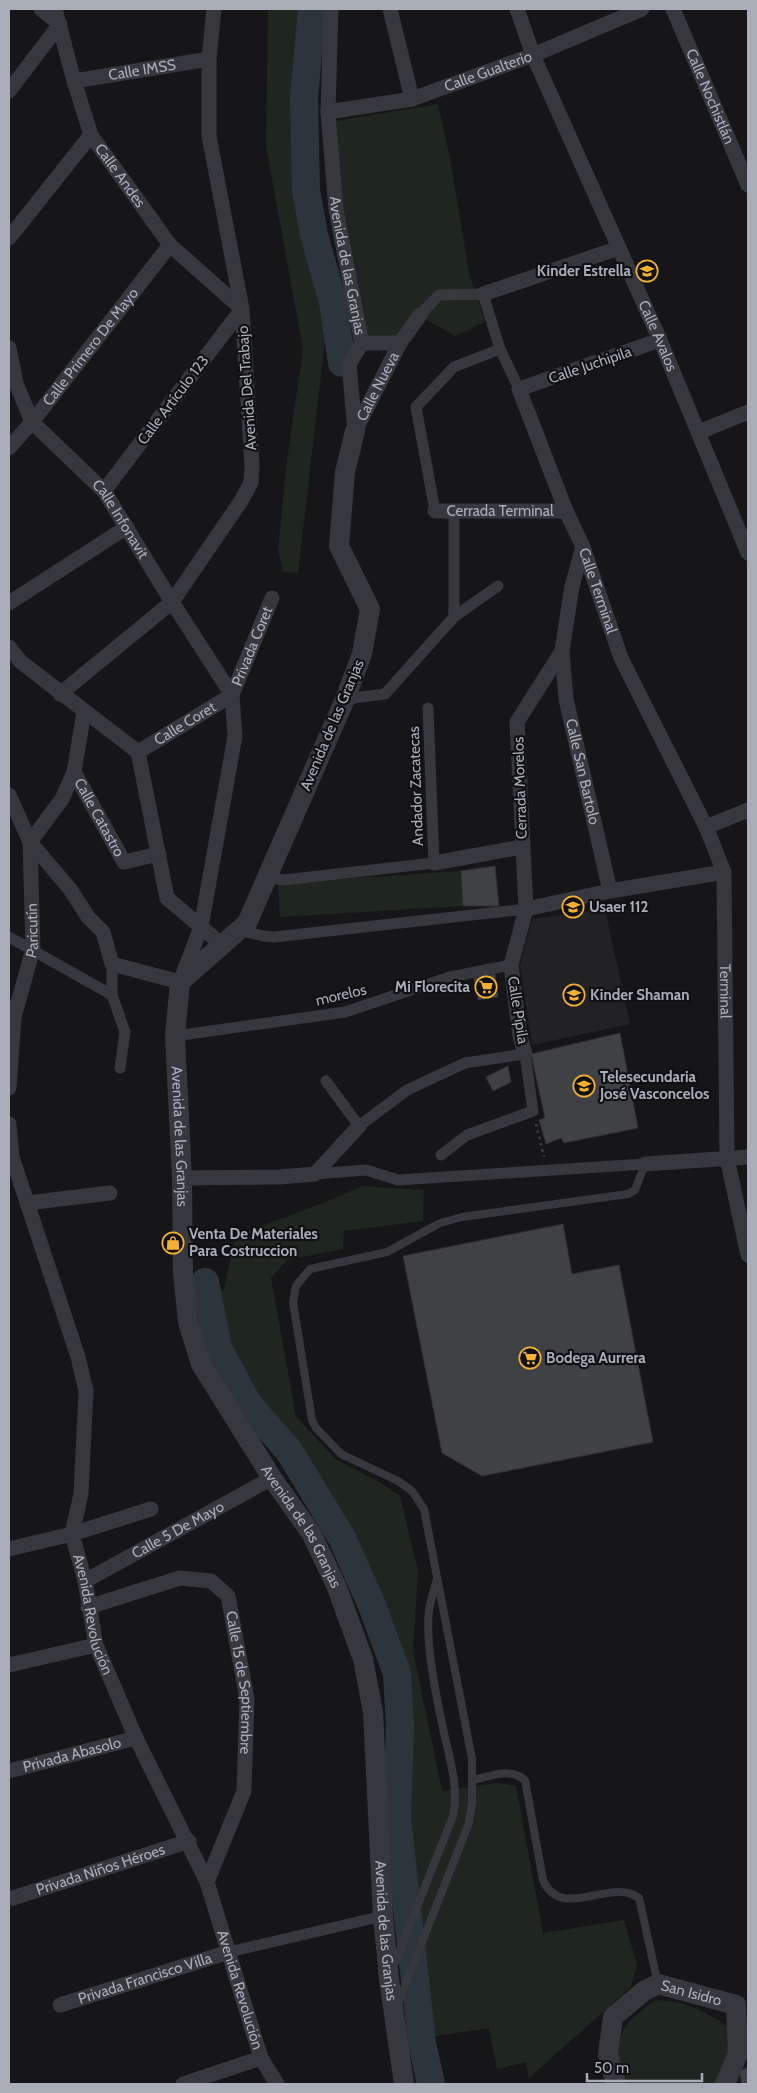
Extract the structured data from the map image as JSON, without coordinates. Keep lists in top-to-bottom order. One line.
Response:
{"streets":{"street":["Calle IMSS","Calle Gualterio","Calle Nochistlán","Calle Andes","Avenida de las Granjas","Calle Avalos","Calle Primero De Mayo","Calle Juchipila","Calle Nueva","Avenida Del Trabajo","Calle Artículo 123","Cerrada Terminal","Calle Infonavit","Calle Terminal","Privada Coret","Calle Coret","Calle San Bartolo","Andador Zacatecas","Cerrada Morelos","Calle Catastro","Paricutín","Terminal","morelos","Calle Pípila","Calle 5 De Mayo","Avenida Revolución","Calle 15 de Septiembre","Privada Abasolo","Privada Niños Héroes","Privada Francisco Villa","San Isidro"]},"crossings":[["Calle IMSS","Calle Andes"],["Calle IMSS","Avenida Del Trabajo"],["Calle Gualterio","Avenida de las Granjas"],["Calle Gualterio","Calle Avalos"],["Calle Andes","Calle Primero De Mayo"],["Calle Andes","Avenida Del Trabajo"],["Calle Andes","Calle Artículo 123"],["Avenida de las Granjas","Calle Nueva"],["Avenida de las Granjas","Calle Infonavit"],["Avenida de las Granjas","Privada Coret"],["Avenida de las Granjas","Calle Coret"],["Avenida de las Granjas","morelos"],["Avenida de las Granjas","Calle 5 De Mayo"],["Calle Avalos","Calle Juchipila"],["Calle Avalos","Calle Nueva"],["Calle Primero De Mayo","Calle Infonavit"],["Calle Juchipila","Calle Terminal"],["Avenida Del Trabajo","Calle Artículo 123"],["Avenida Del Trabajo","Calle Infonavit"],["Calle Artículo 123","Calle Infonavit"],["Cerrada Terminal","Calle Terminal"],["Calle Infonavit","Privada Coret"],["Calle Infonavit","Calle Coret"],["Calle Terminal","Terminal"],["Privada Coret","Calle Coret"],["Calle San Bartolo","Cerrada Morelos"],["Cerrada Morelos","Calle Pípila"],["morelos","Calle Pípila"],["Calle 5 De Mayo","Avenida Revolución"],["Avenida Revolución","Calle 15 de Septiembre"],["Avenida Revolución","Privada Abasolo"],["Avenida Revolución","Privada Niños Héroes"],["Avenida Revolución","Privada Francisco Villa"]],"places":{"school or university":["Kinder Estrella","Usaer 112","Kinder Shaman","Telesecundaria José Vasconcelos"],"supermarket":["Mi Florecita","Bodega Aurrera"],"shop":["Venta De Materiales Para Costruccion"]},"scale_bar":"50 m"}
